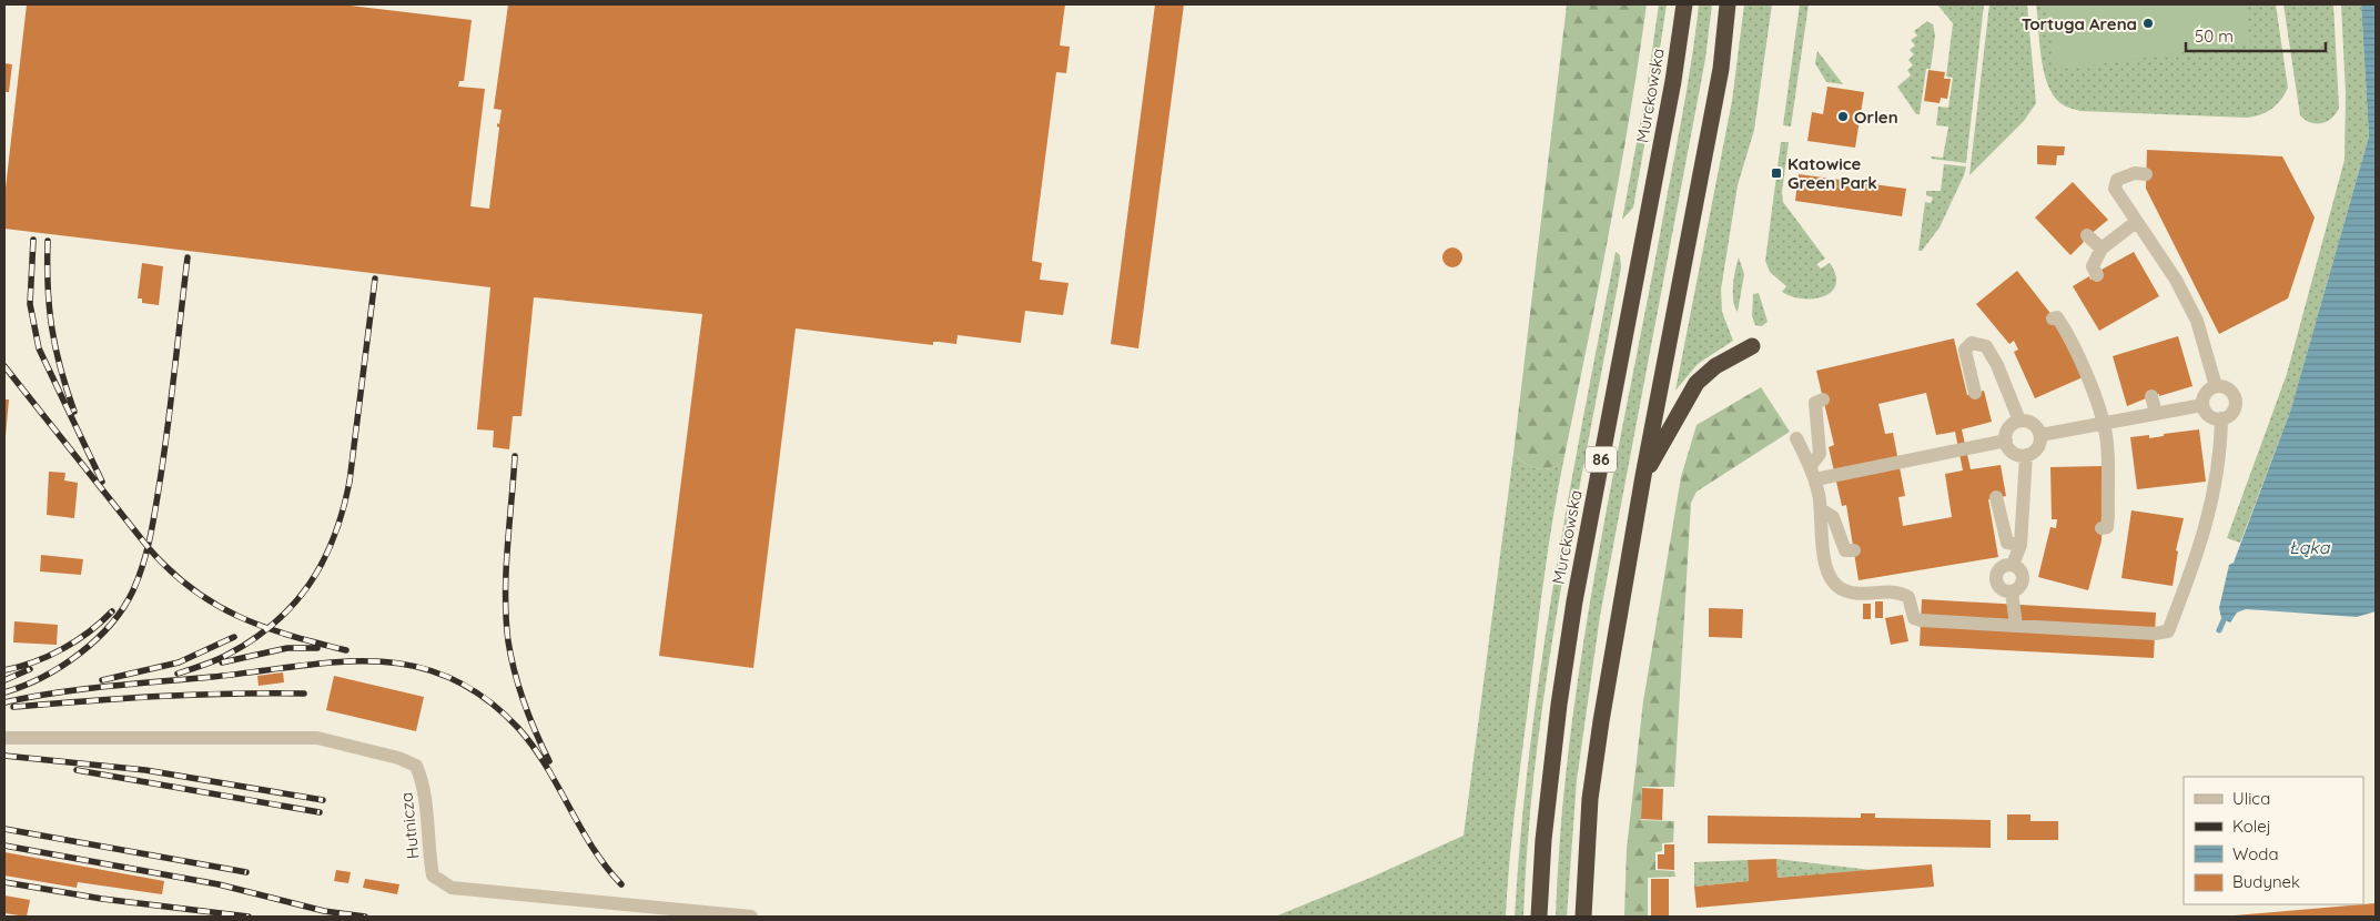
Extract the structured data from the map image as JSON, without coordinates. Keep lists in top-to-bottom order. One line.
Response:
{"streets":{"highway":["Murckowska","86"],"street":["Hutnicza"]},"water":["Łąka"],"places":{"other":["Tortuga Arena","Orlen"],"transit":["Katowice Green Park"]},"legend":["Ulica","Kolej","Woda","Budynek"],"scale_bar":"50 m"}
